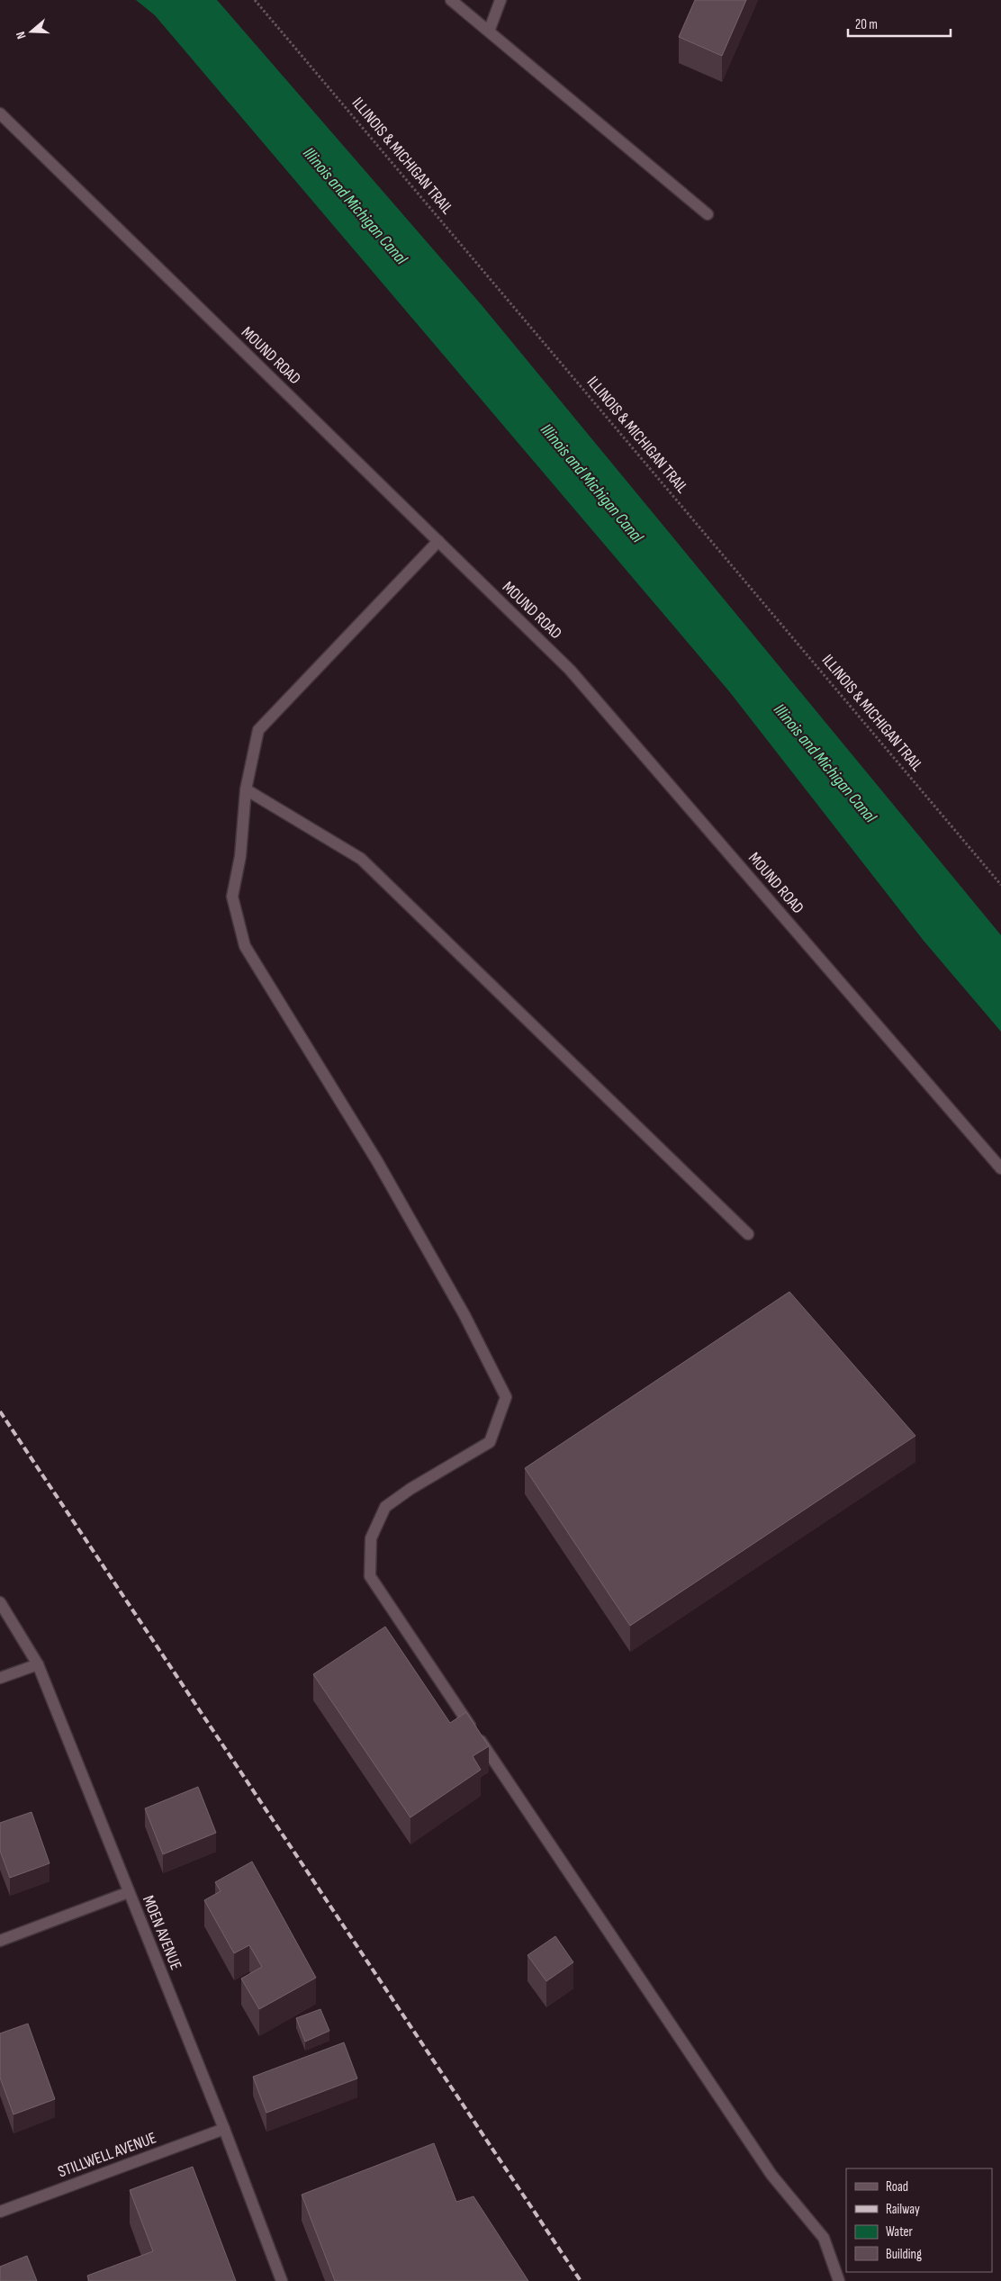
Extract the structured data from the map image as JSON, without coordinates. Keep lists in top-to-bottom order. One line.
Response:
{"streets":{"street":["MOUND ROAD","MOEN AVENUE","STILLWELL AVENUE"],"path":["ILLINOIS & MICHIGAN TRAIL"]},"crossings":[["MOEN AVENUE","STILLWELL AVENUE"]],"water":["Illinois and Michigan Canal"],"legend":["Road","Railway","Water","Building"],"scale_bar":"20 m","north":"left"}
